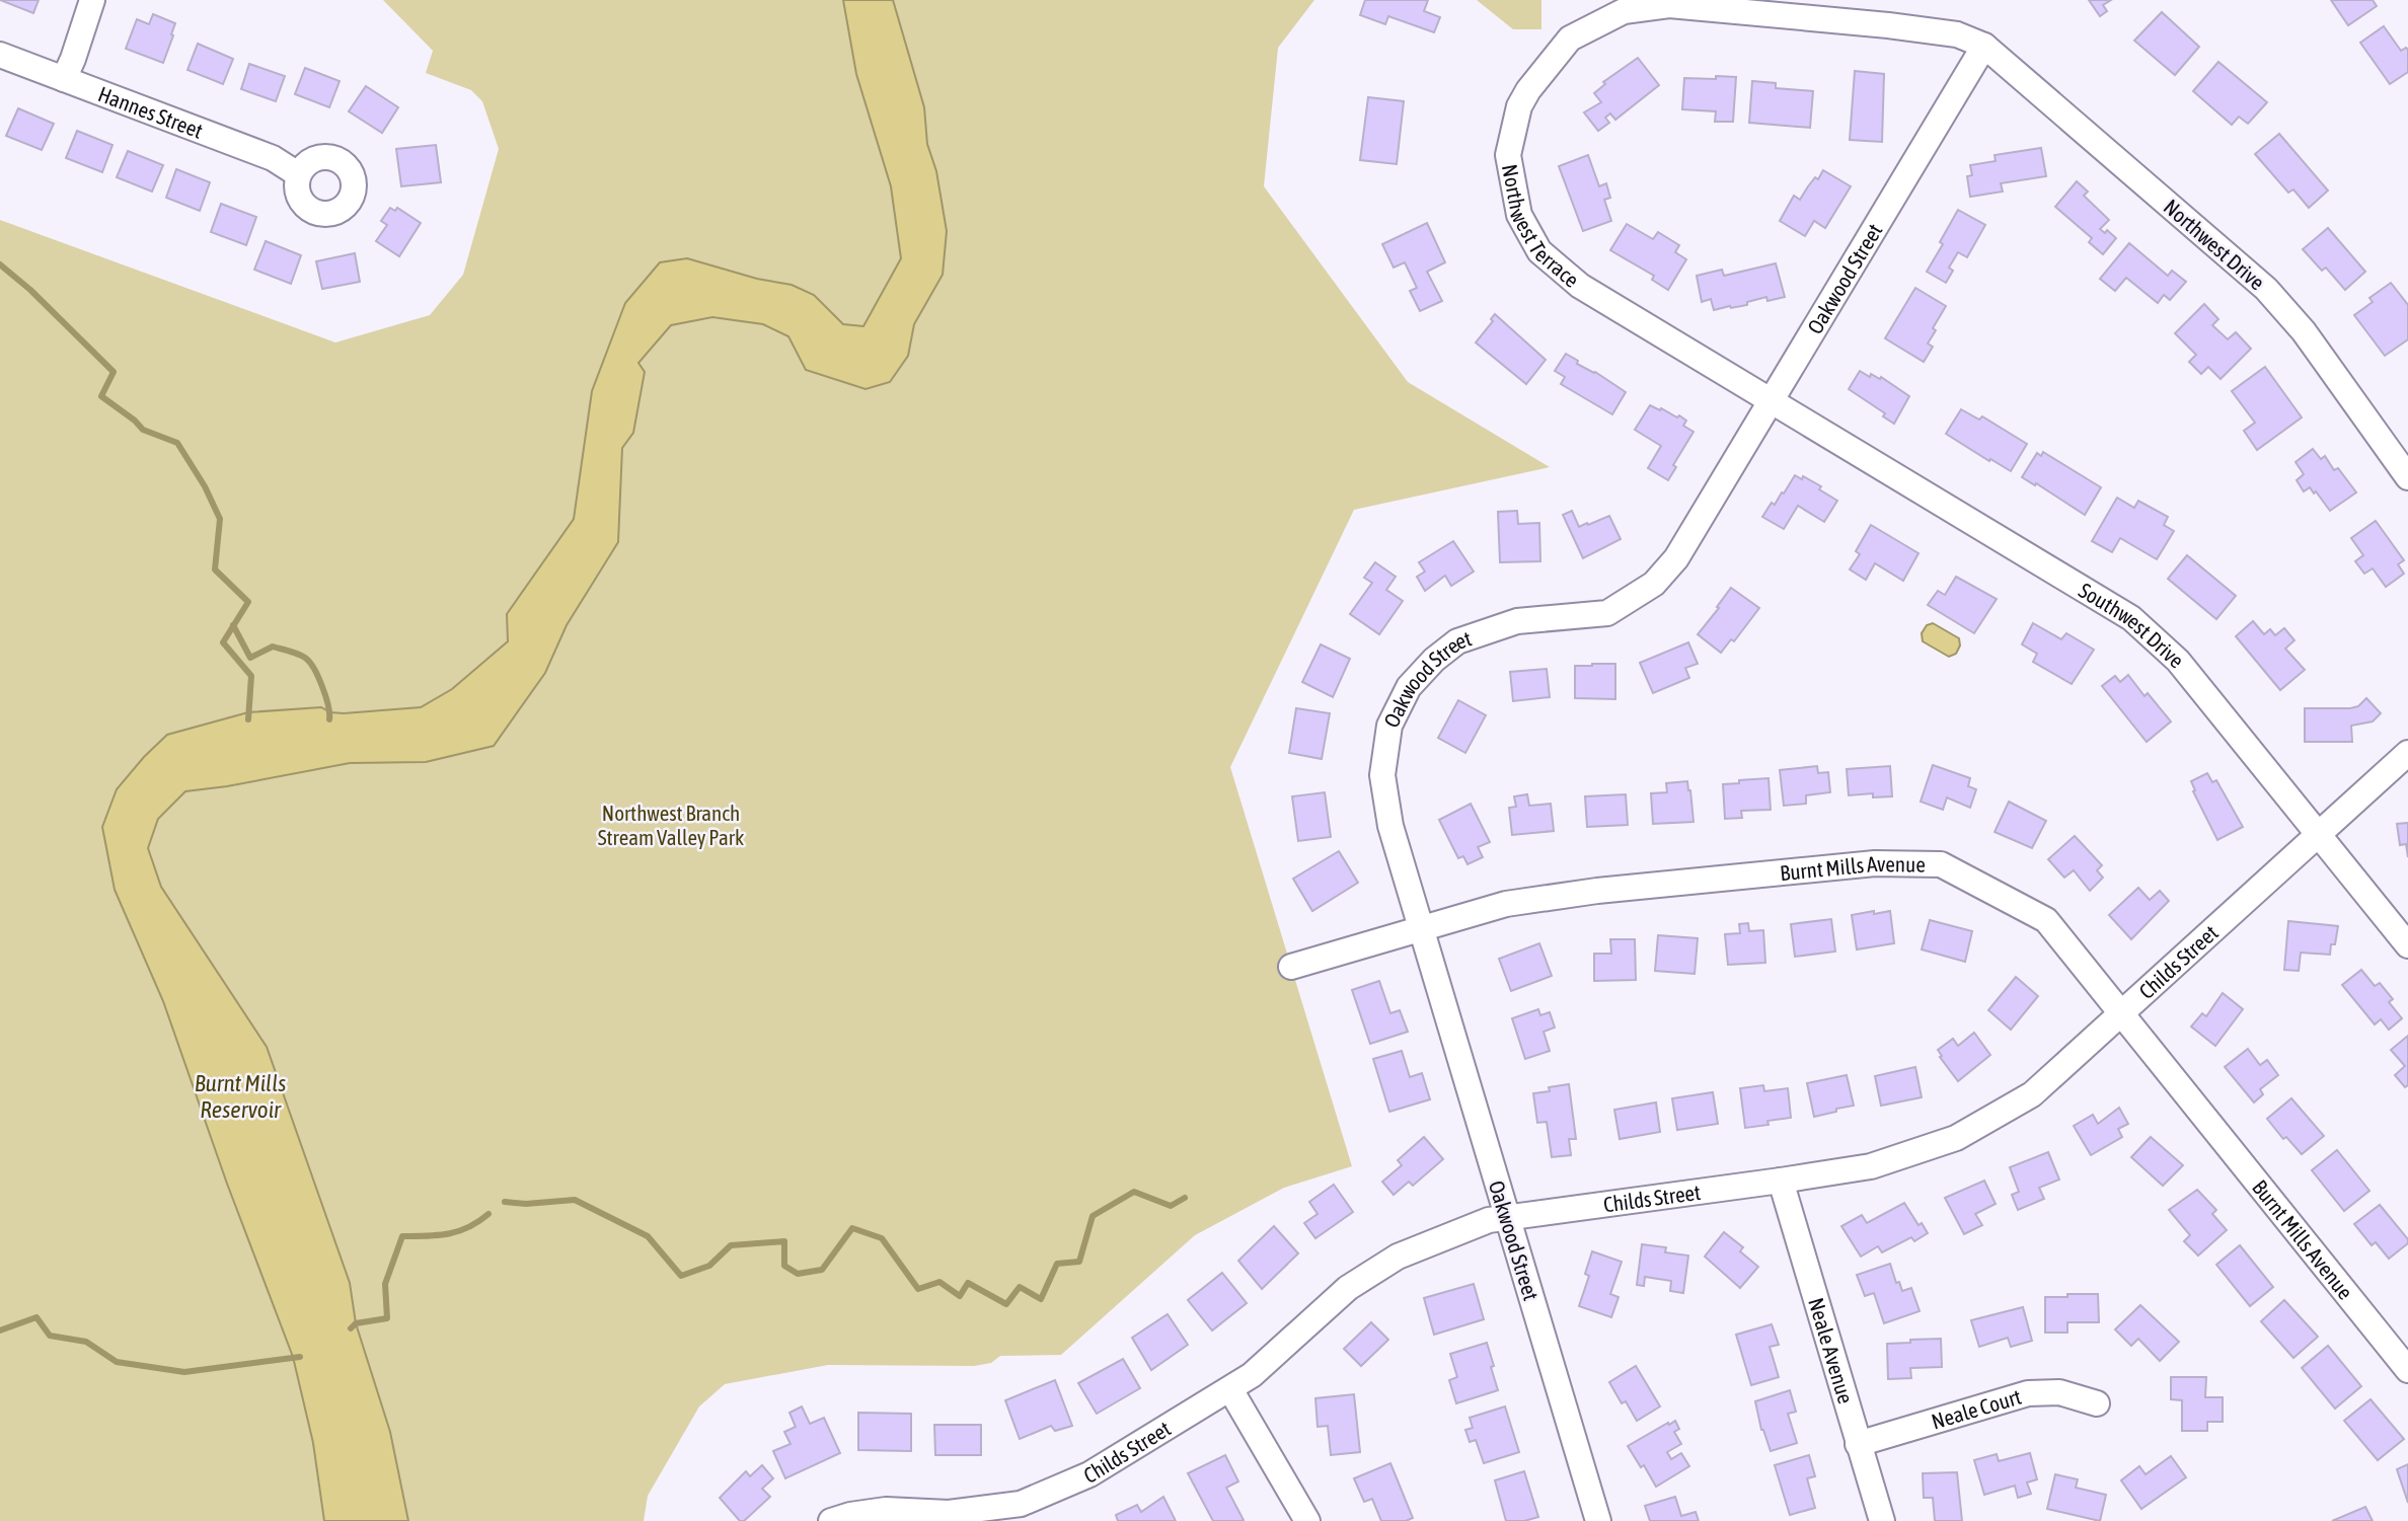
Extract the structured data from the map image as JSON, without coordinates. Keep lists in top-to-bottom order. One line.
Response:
{"streets":{"street":["Hannes Street","Northwest Terrace","Northwest Drive","Oakwood Street","Southwest Drive","Burnt Mills Avenue","Childs Street","Neale Avenue","Neale Court"]},"crossings":[["Northwest Terrace","Northwest Drive"],["Northwest Terrace","Oakwood Street"],["Northwest Terrace","Southwest Drive"],["Northwest Drive","Oakwood Street"],["Oakwood Street","Southwest Drive"],["Oakwood Street","Burnt Mills Avenue"],["Oakwood Street","Childs Street"],["Southwest Drive","Childs Street"],["Burnt Mills Avenue","Childs Street"],["Childs Street","Neale Avenue"],["Neale Avenue","Neale Court"]],"water":["Burnt Mills Reservoir"],"parks":["Northwest Branch Stream Valley Park"]}
